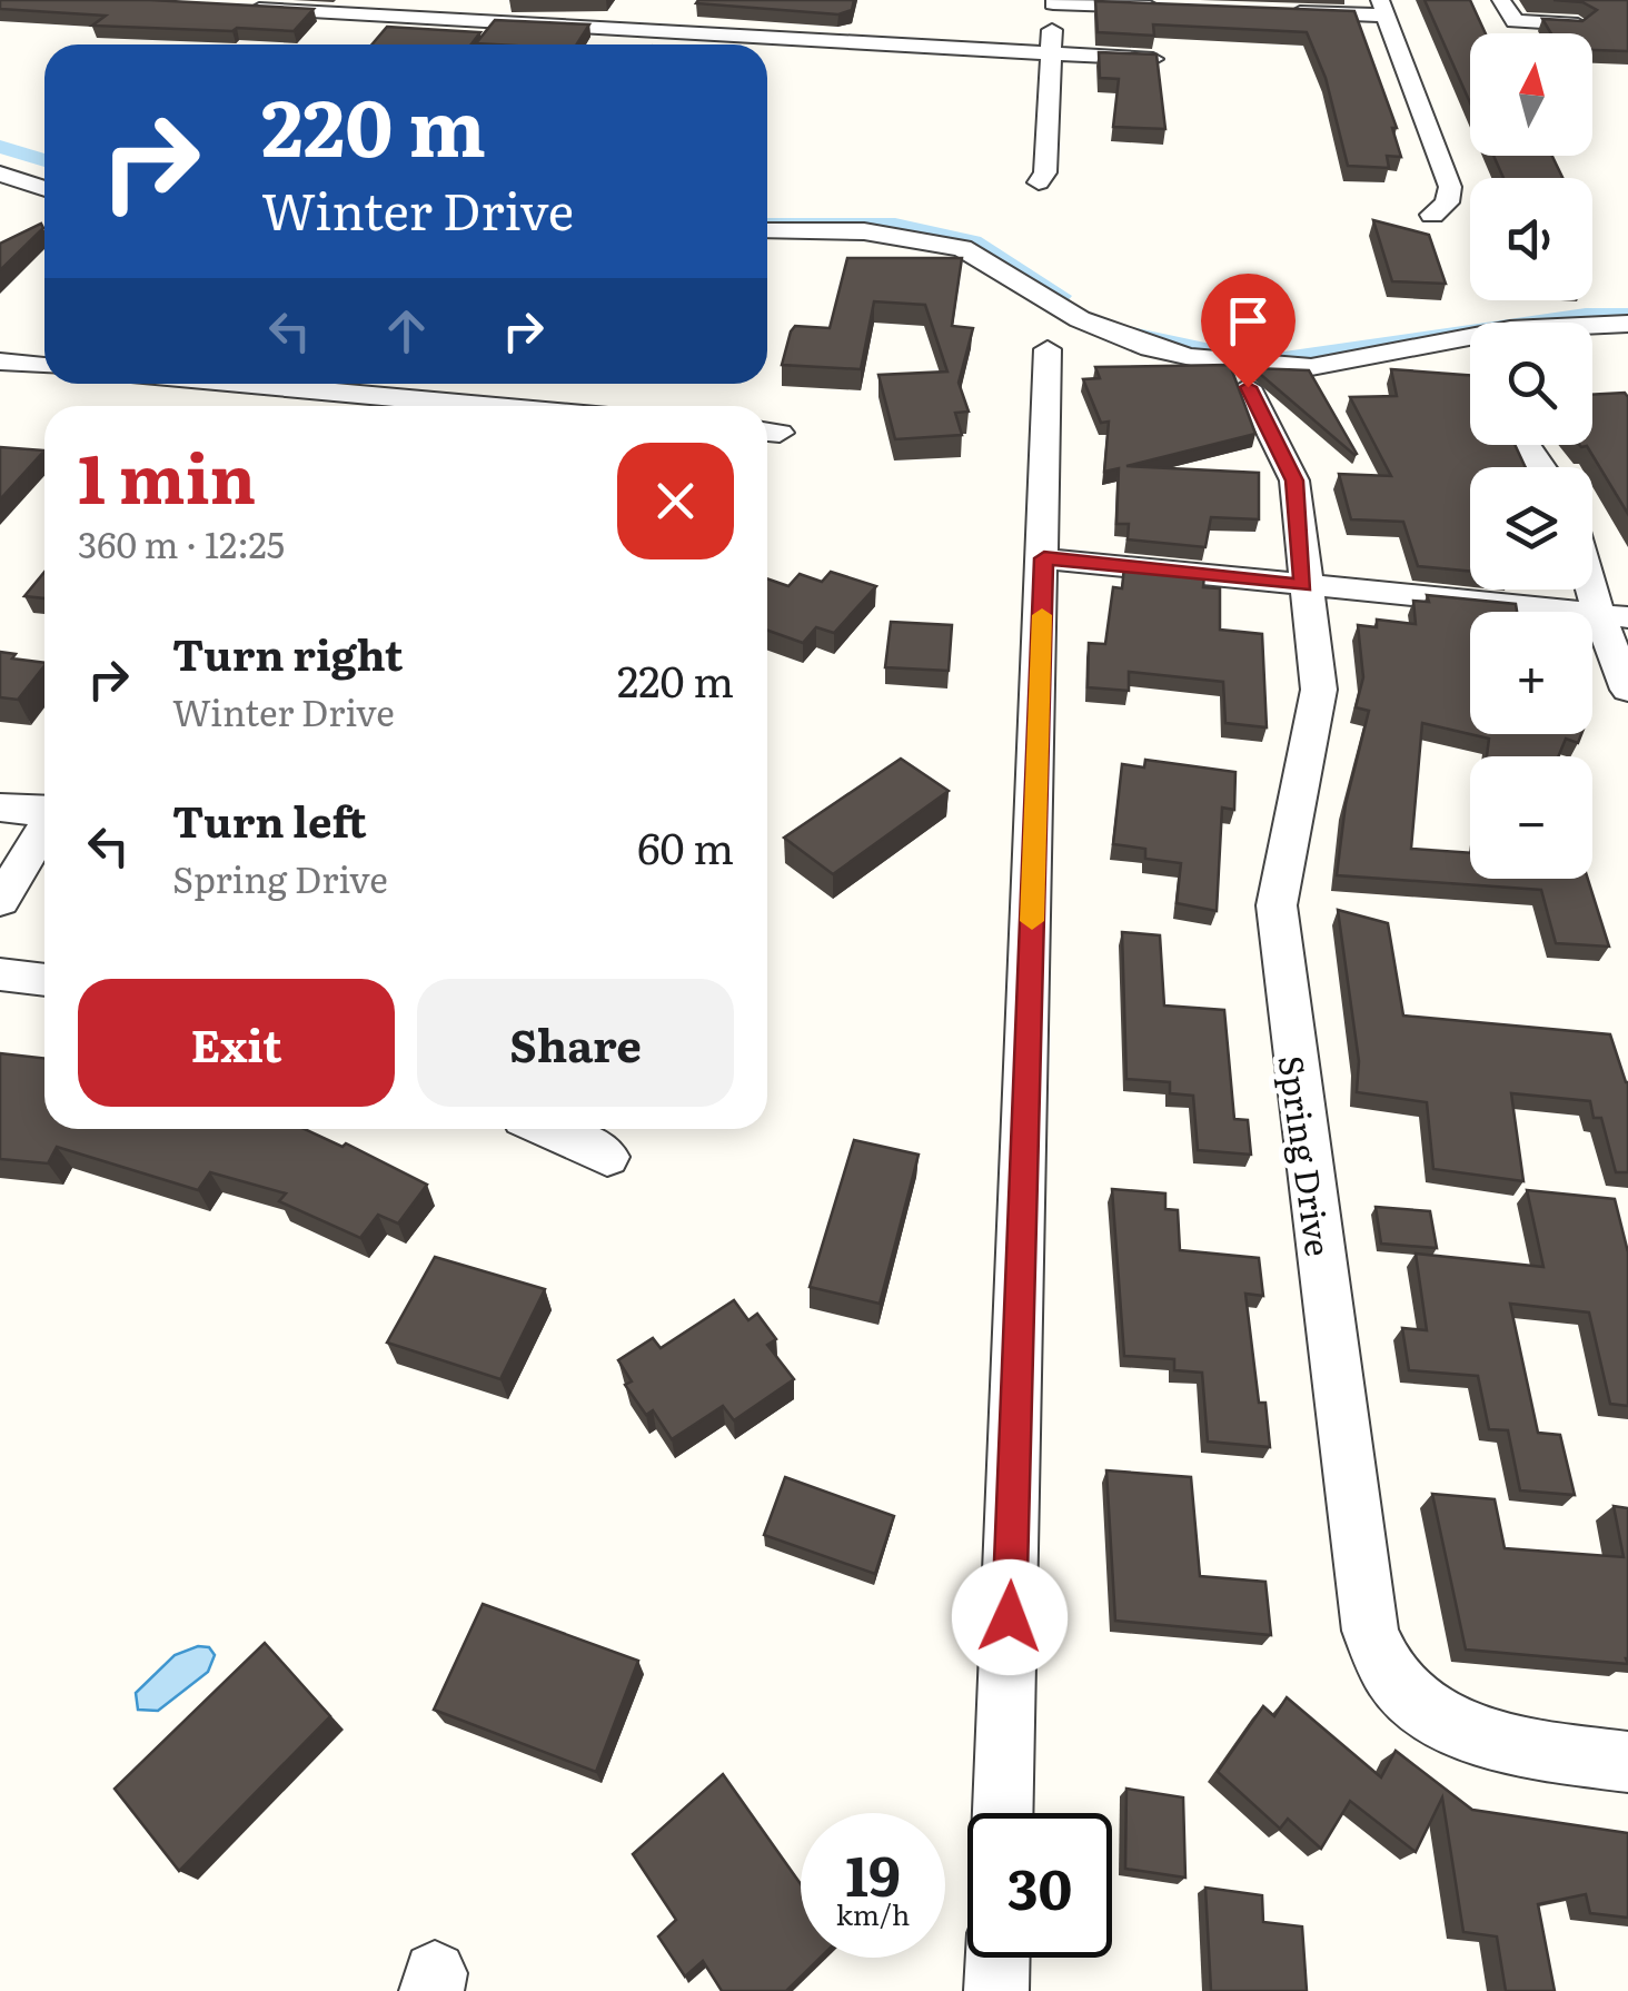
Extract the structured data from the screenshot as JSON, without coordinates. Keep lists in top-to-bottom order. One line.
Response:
{"streets":{"street":["Spring Drive"]},"north":"top","page":{"map_buttons":["+","−"],"turn":["220 m","Winter Drive"],"heading":["1 min","360 m · 12:25"],"list":[{"name":"Turn right","note":"Winter Drive","value":"220 m"},{"name":"Turn left","note":"Spring Drive","value":"60 m"}],"buttons":["Exit","Share"],"speed":"19 km/h","limit":"30"}}
